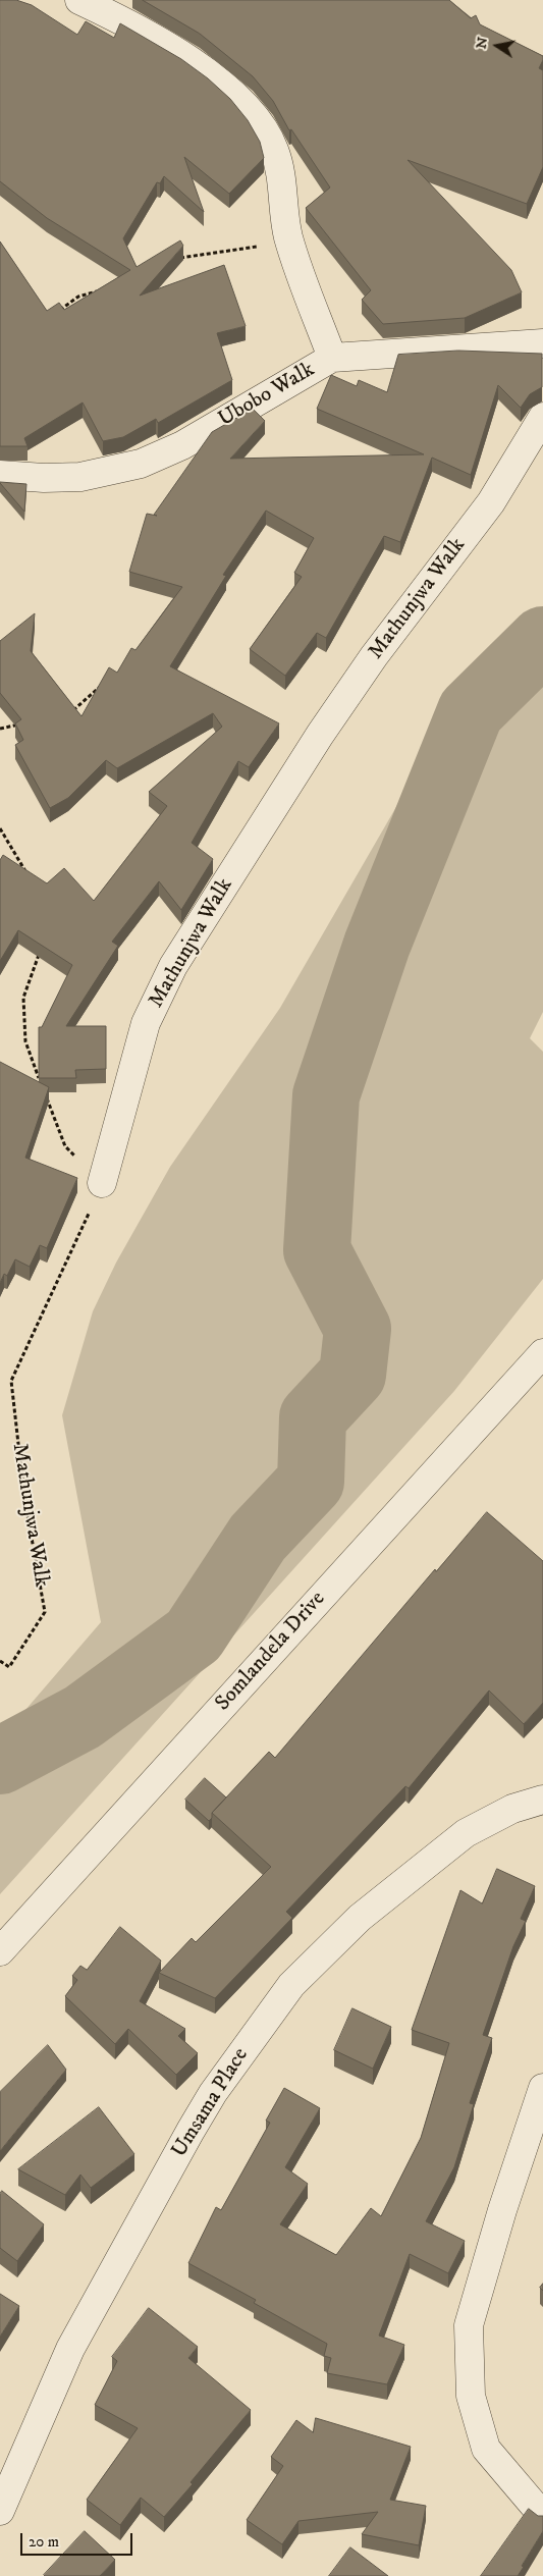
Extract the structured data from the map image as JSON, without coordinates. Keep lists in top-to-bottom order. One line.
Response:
{"streets":{"street":["Ubobo Walk","Mathunjwa Walk","Somlandela Drive","Umsama Place"]},"scale_bar":"20 m","north":"left"}
